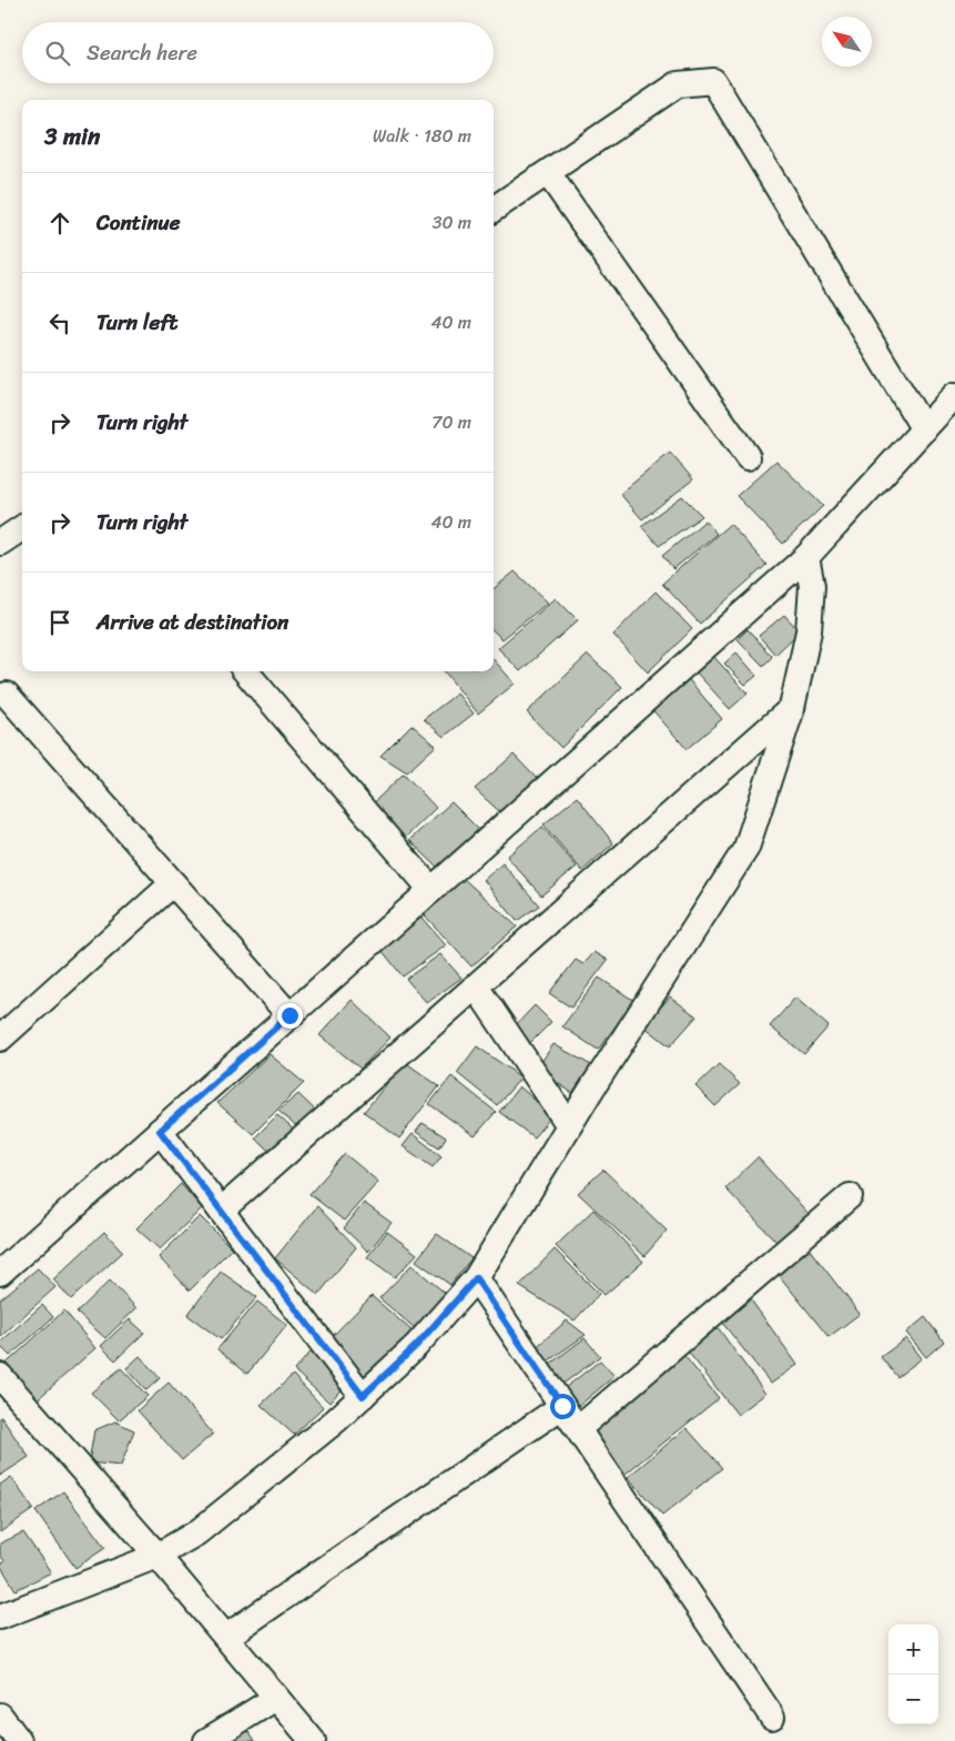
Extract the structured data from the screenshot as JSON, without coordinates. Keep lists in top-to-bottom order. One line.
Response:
{"north":"top left","page":{"search":"Search here","heading":["3 min","Walk · 180 m"],"list":[["Continue","30 m"],["Turn left","40 m"],["Turn right","70 m"],["Turn right","40 m"],"Arrive at destination"],"map_buttons":["+","−"]}}
